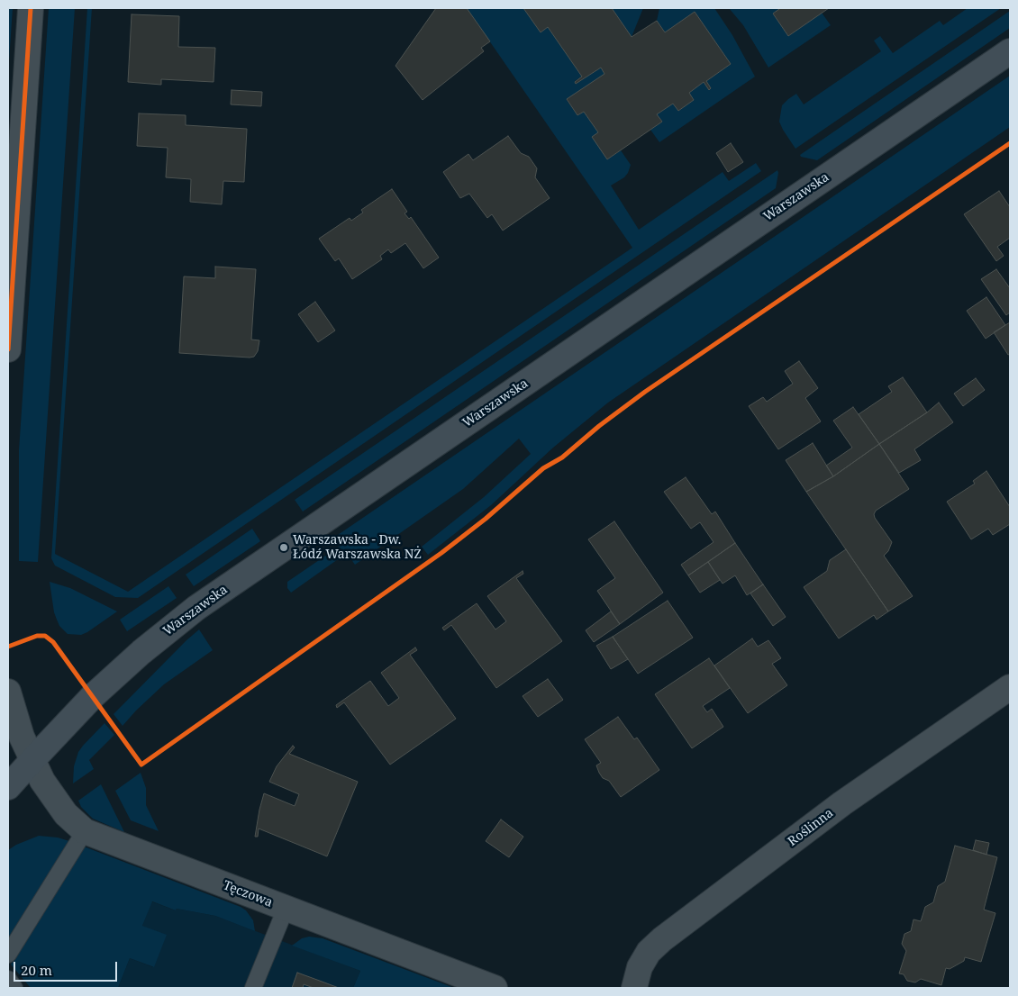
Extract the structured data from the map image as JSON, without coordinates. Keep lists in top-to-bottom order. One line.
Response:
{"streets":{"street":["Warszawska","Roślinna","Tęczowa"]},"crossings":[["Warszawska","Tęczowa"]],"places":["Warszawska - Dw. Łódź Warszawska NŻ"],"scale_bar":"20 m"}
